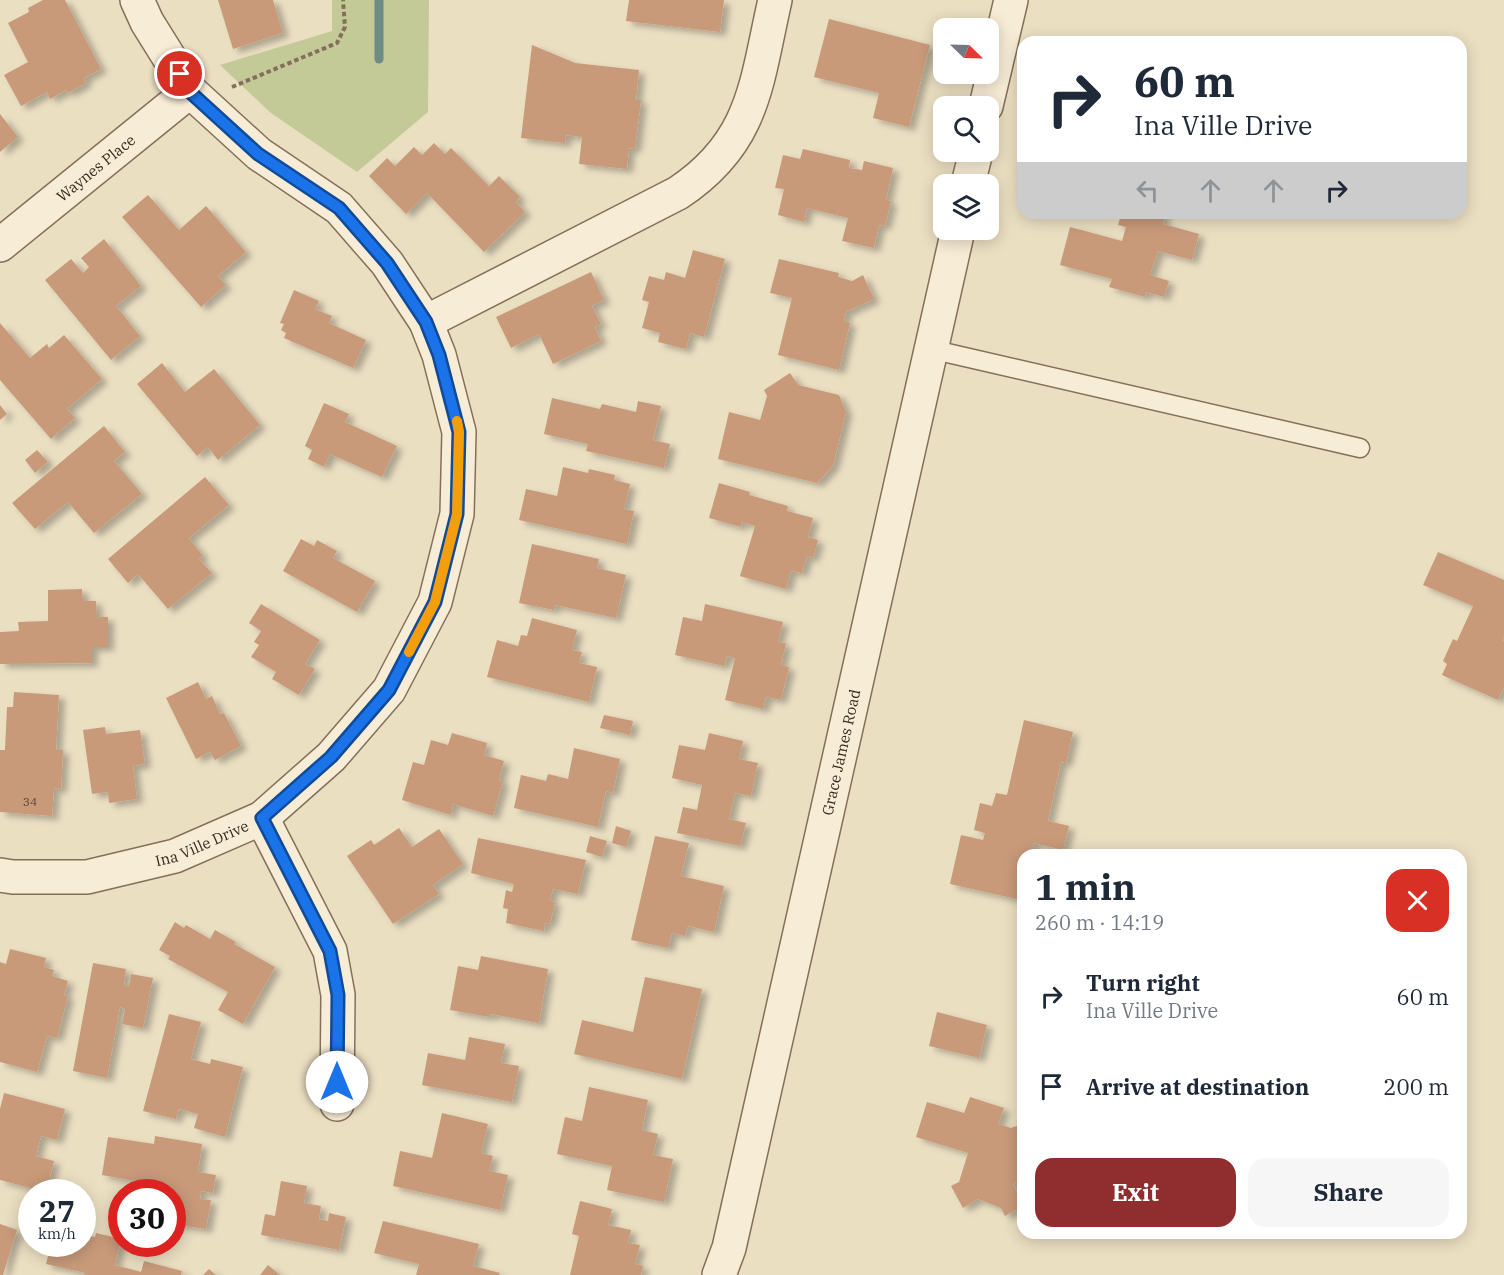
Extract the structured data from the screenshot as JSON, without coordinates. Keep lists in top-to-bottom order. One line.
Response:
{"streets":{"street":["Waynes Place","Grace James Road","Ina Ville Drive"]},"crossings":[["Waynes Place","Ina Ville Drive"]],"house_numbers":["34"],"north":"bottom right","page":{"turn":["60 m","Ina Ville Drive"],"heading":["1 min","260 m · 14:19"],"list":[{"name":"Turn right","note":"Ina Ville Drive","value":"60 m"},{"name":"Arrive at destination","value":"200 m"}],"buttons":["Exit","Share"],"speed":"27 km/h","limit":"30"}}
